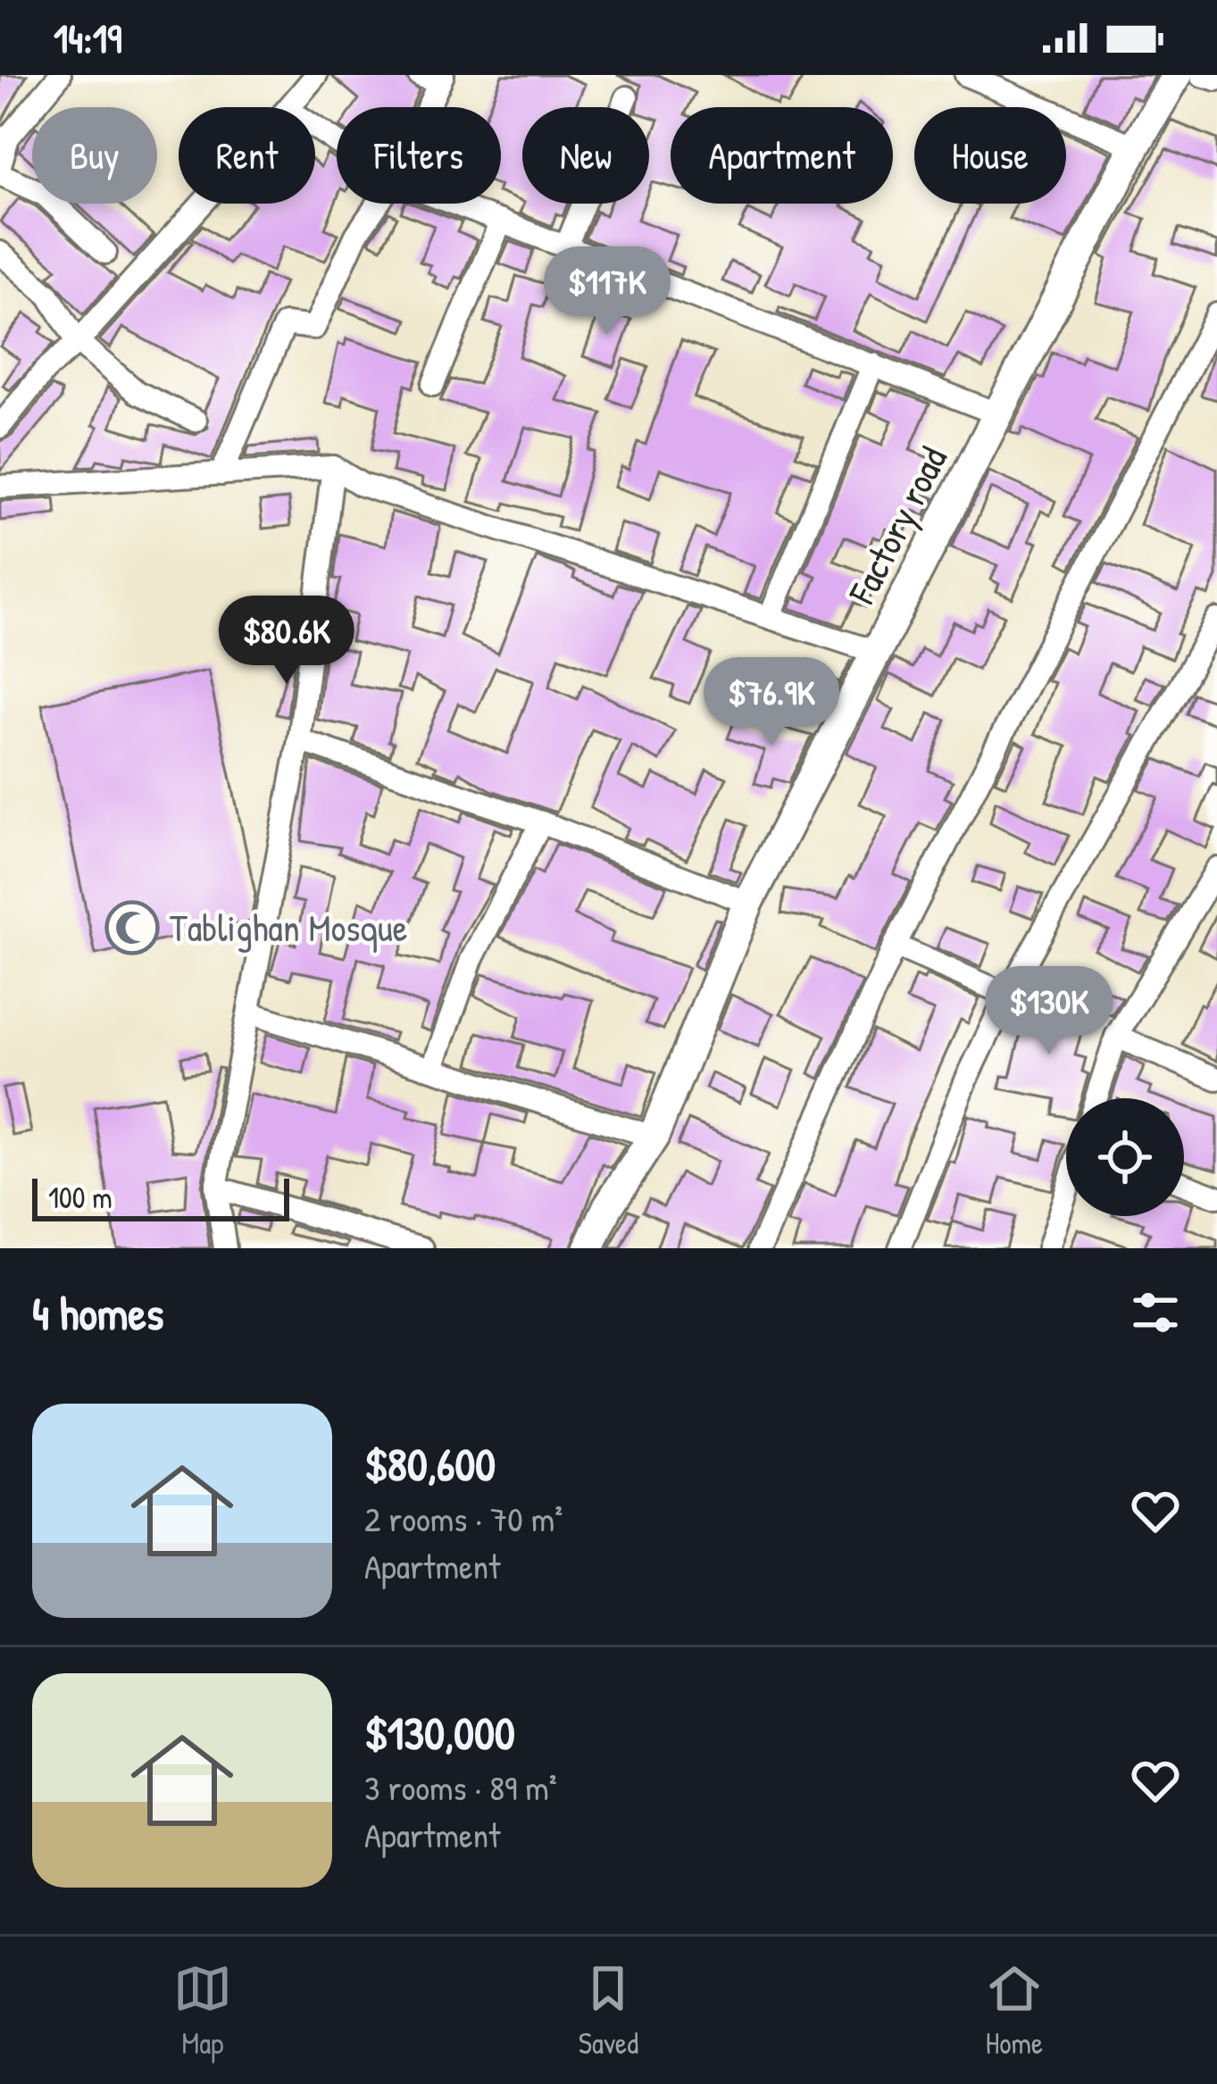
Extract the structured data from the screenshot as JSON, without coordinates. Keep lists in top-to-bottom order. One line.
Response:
{"streets":{"street":["Factory road"]},"places":{"mosque":["Tablighan Mosque"]},"scale_bar":"100 m","page":{"status":"14:19","chip":["Buy","Rent","Filters","New","Apartment","House"],"price":["$117K","$80.6K","$76.9K","$130K"],"scale":"100 m","heading":"4 homes","list":[{"name":"$80,600","note":"2 rooms · 70 m² · Apartment"},{"name":"$130,000","note":"3 rooms · 89 m² · Apartment"}],"tabs":["Map","Saved","Home"]}}
